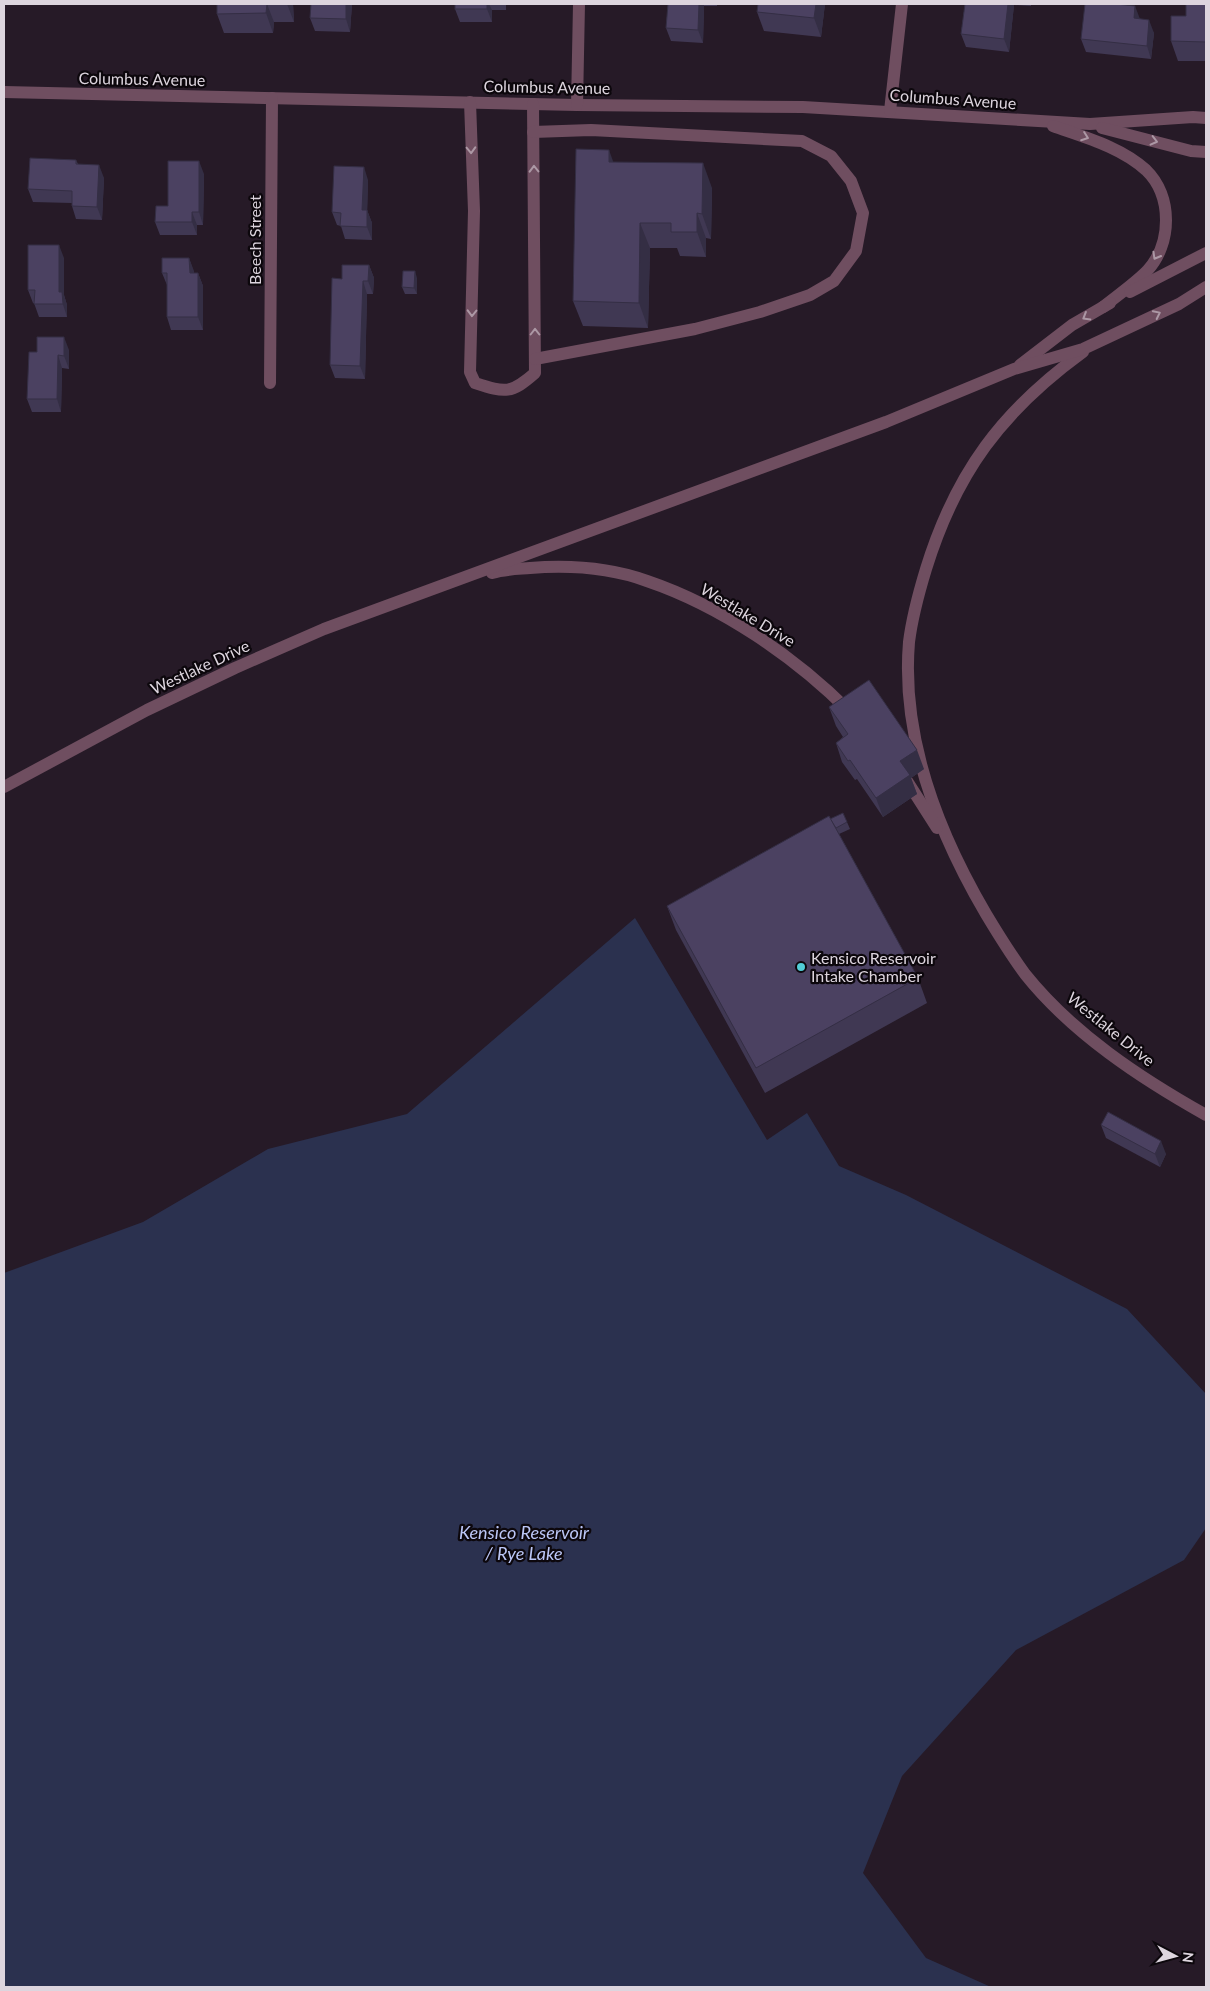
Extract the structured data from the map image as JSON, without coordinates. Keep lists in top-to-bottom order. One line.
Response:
{"streets":{"street":["Columbus Avenue","Beech Street","Westlake Drive"]},"crossings":[["Columbus Avenue","Beech Street"]],"water":["Kensico Reservoir / Rye Lake"],"places":["Kensico Reservoir Intake Chamber"],"north":"right"}
